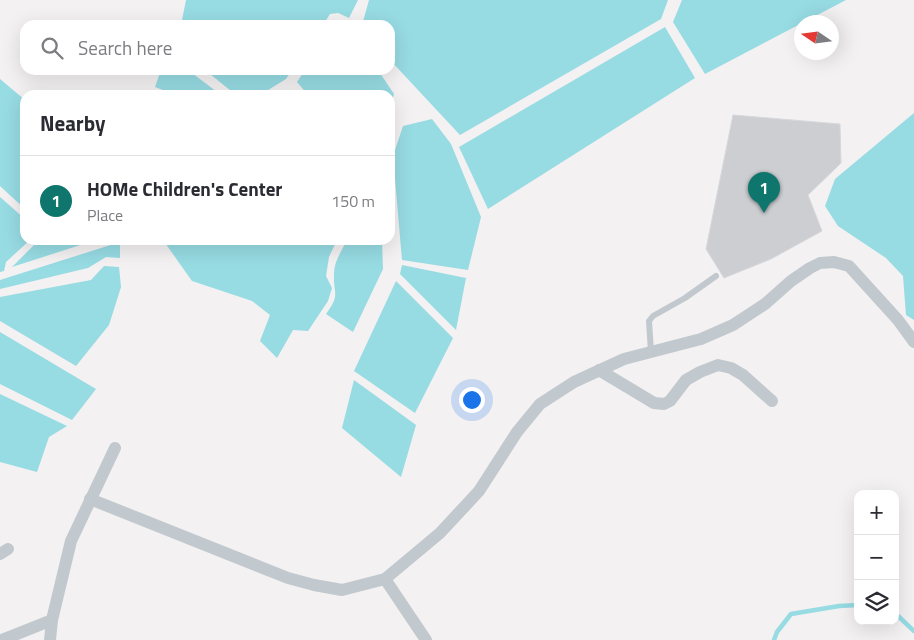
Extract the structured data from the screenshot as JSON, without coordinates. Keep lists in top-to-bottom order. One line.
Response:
{"north":"left","page":{"search":"Search here","heading":"Nearby","list":[{"mark":"1","name":"HOMe Children's Center","note":"Place","value":"150 m"}],"pins":"1","map_buttons":["+","−"]}}
